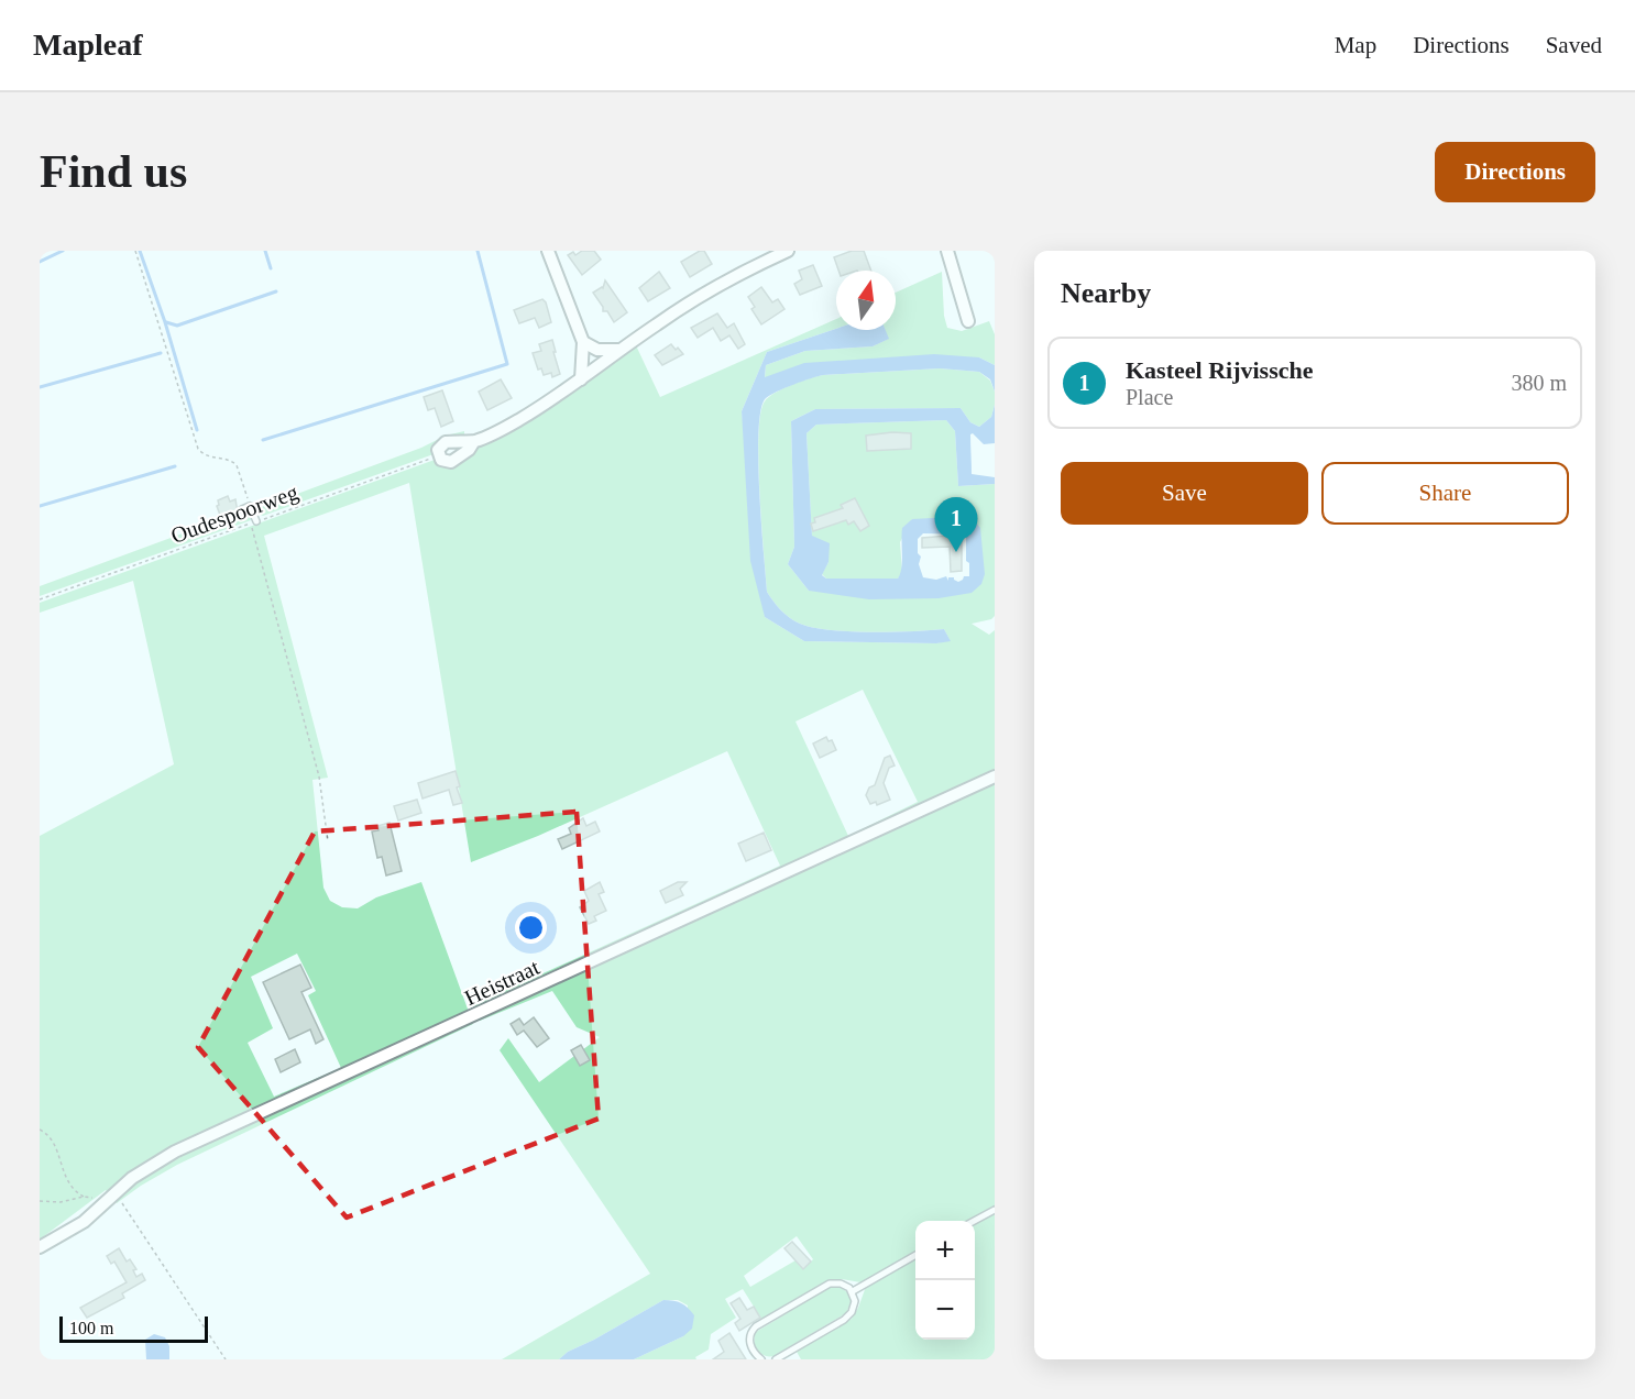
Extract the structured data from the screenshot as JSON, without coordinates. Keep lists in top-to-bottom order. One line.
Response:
{"streets":{"street":["Heistraat"],"path":["Oudespoorweg"]},"scale_bar":"100 m","north":"top","page":{"header":"Mapleaf","nav":["Map","Directions","Saved"],"buttons":["Directions",["Save","Share"]],"title":"Find us","heading":"Nearby","list":[{"mark":"1","name":"Kasteel Rijvissche","note":"Place","value":"380 m"}],"pins":"1","map_buttons":["+","−"],"scale":"100 m"}}
